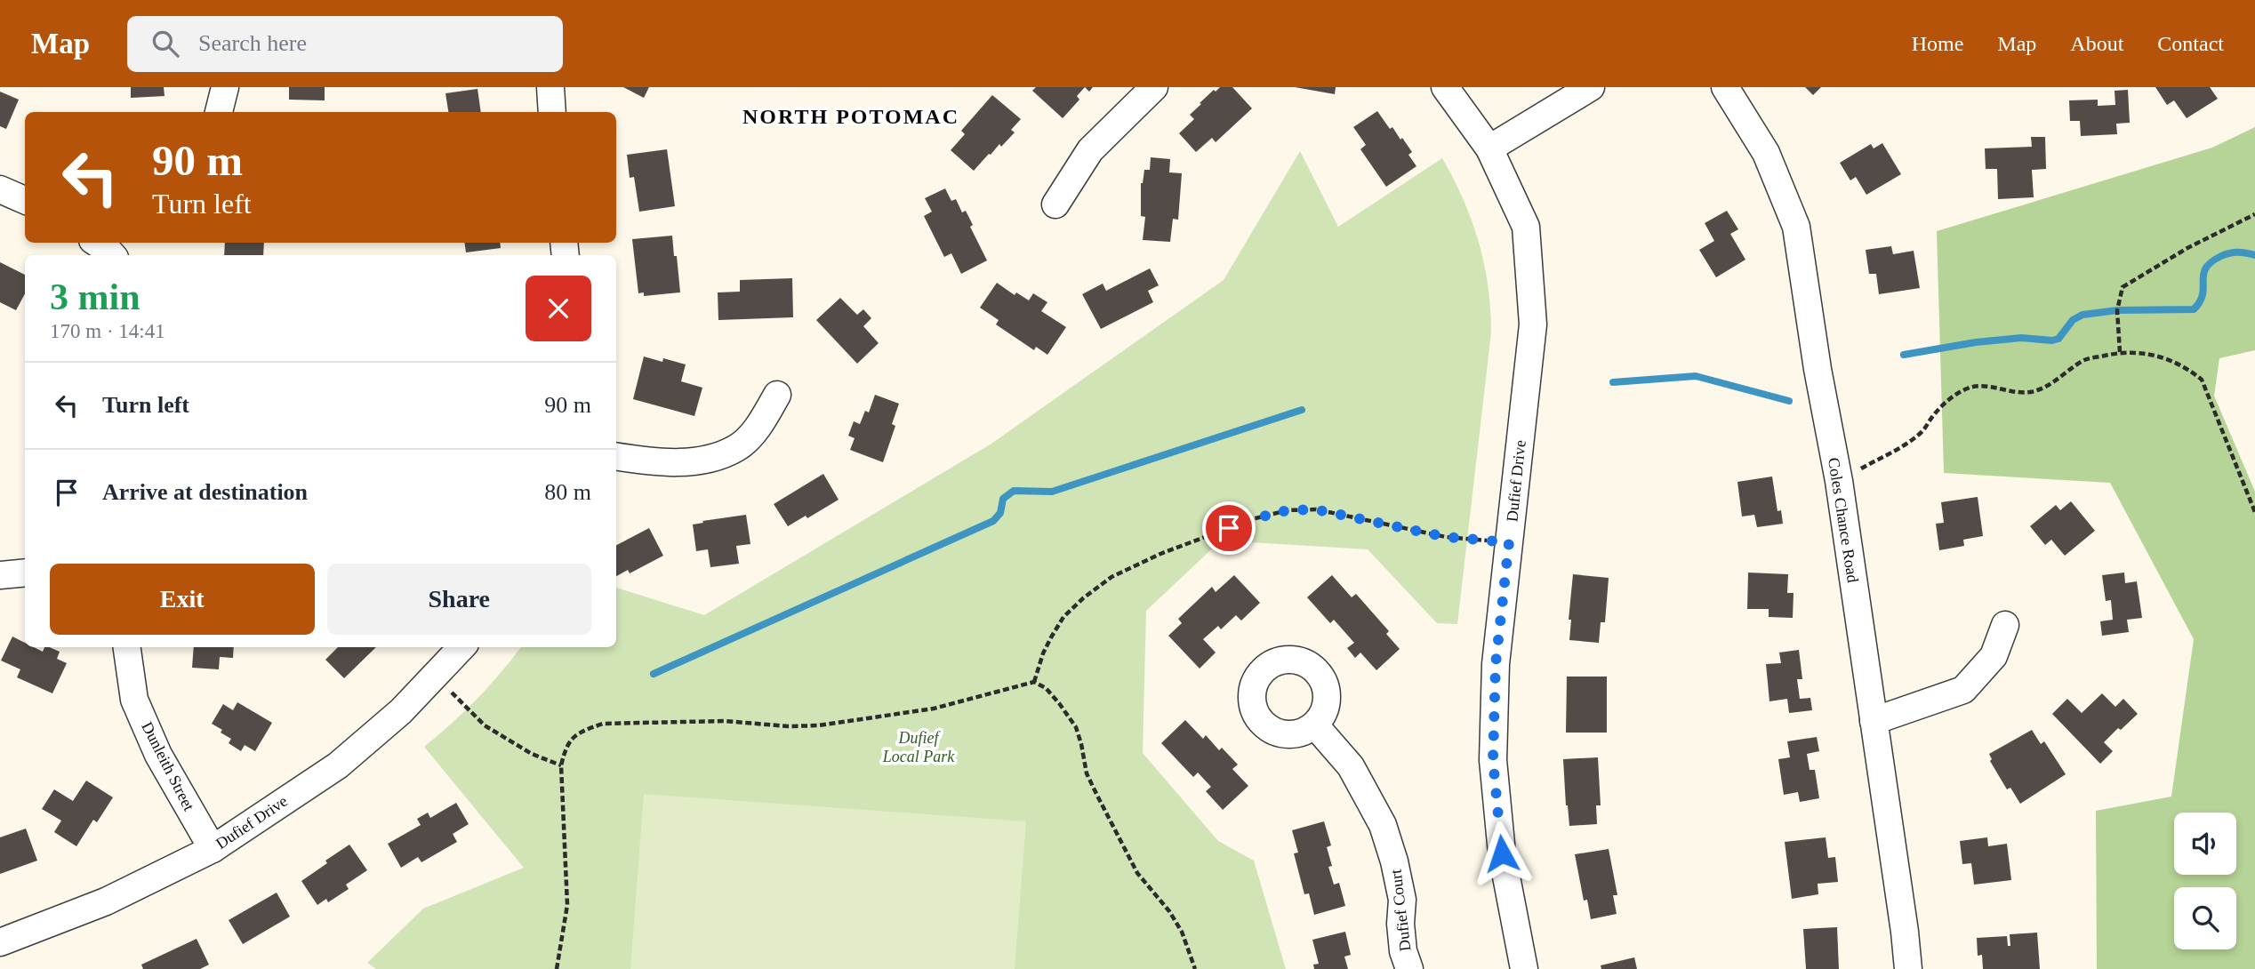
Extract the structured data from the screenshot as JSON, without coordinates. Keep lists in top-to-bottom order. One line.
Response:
{"streets":{"street":["Dufief Drive","Coles Chance Road","Dunleith Street","Dufief Court"]},"crossings":[["Dufief Drive","Dunleith Street"]],"districts":["NORTH POTOMAC"],"parks":["Dufief Local Park"],"page":{"header":"Map","search":"Search here","nav":["Home","Map","About","Contact"],"turn":["90 m","Turn left"],"heading":["3 min","170 m · 14:41"],"list":[{"name":"Turn left","value":"90 m"},{"name":"Arrive at destination","value":"80 m"}],"buttons":["Exit","Share"]}}
